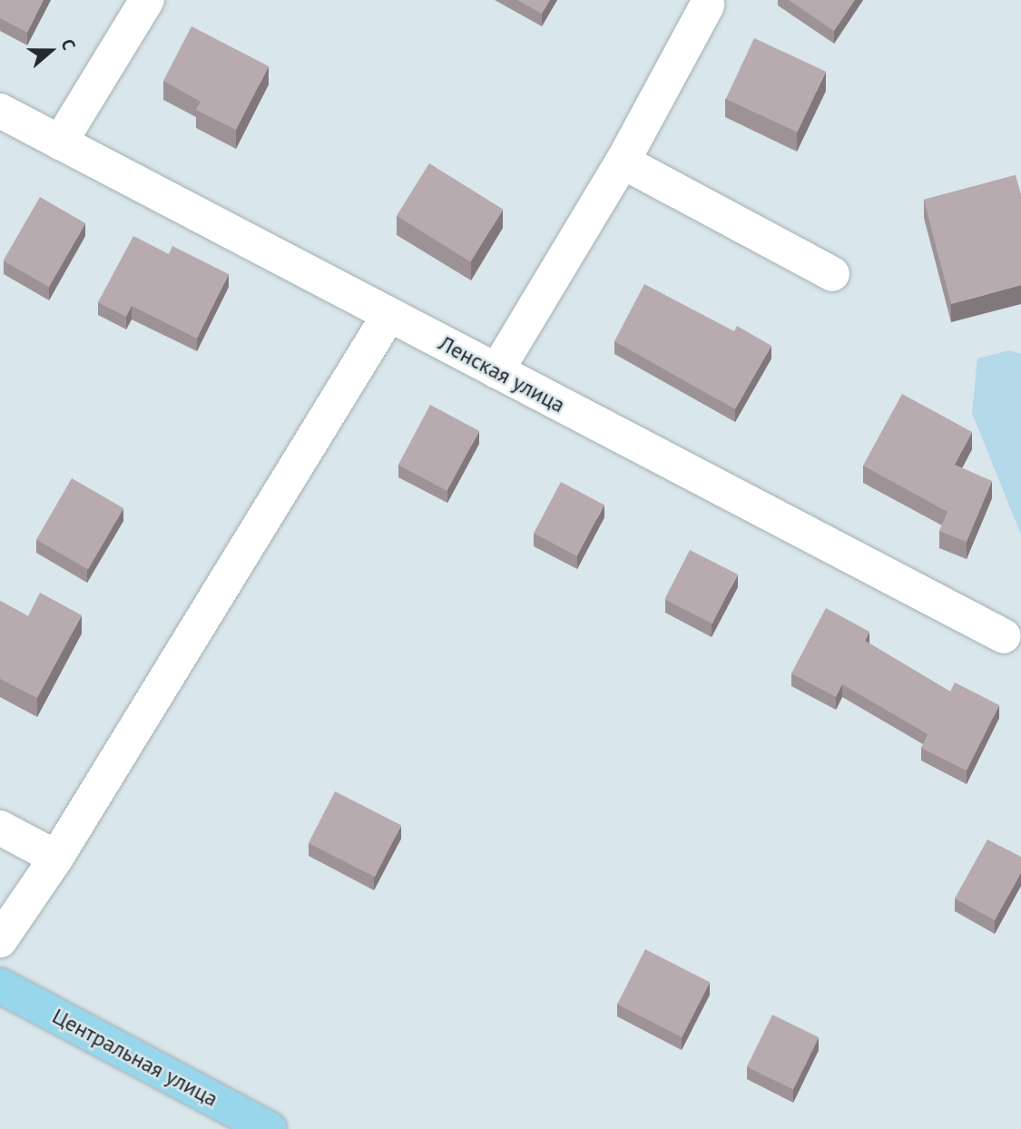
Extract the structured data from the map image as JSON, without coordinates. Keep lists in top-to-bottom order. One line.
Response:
{"streets":{"main road":["Центральная улица"],"street":["Ленская улица"]},"north":"right"}
